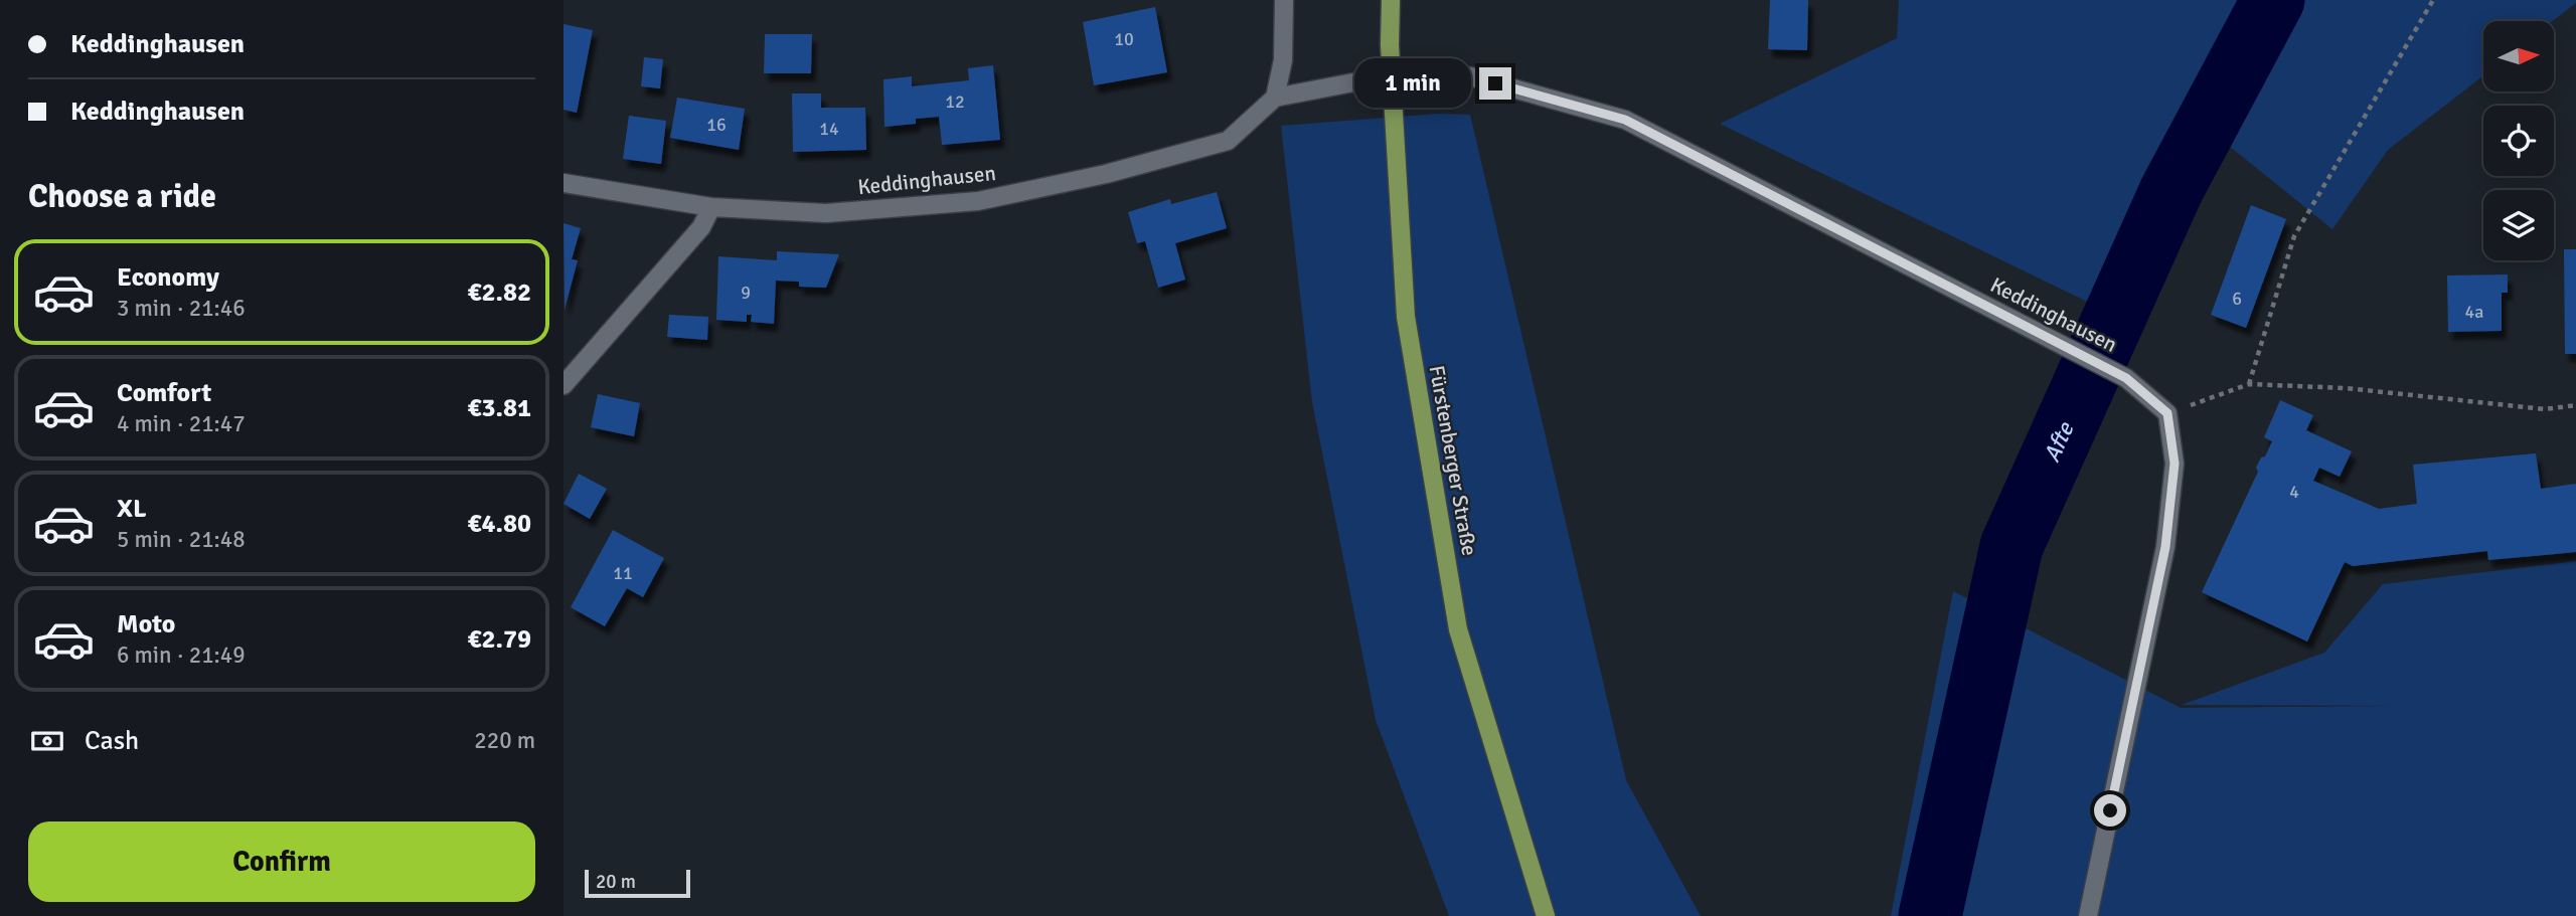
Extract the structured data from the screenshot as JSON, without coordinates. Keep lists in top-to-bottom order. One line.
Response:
{"streets":{"main road":["Fürstenberger Straße"],"street":["Keddinghausen"]},"water":["Afte"],"house_numbers":["10","12","16","14","9","6","4a","4","11"],"scale_bar":"20 m","north":"right","page":{"banner":["Keddinghausen","Keddinghausen"],"bubble":"1 min","heading":"Choose a ride","list":[{"name":"Economy","note":"3 min · 21:46","value":"€2.82"},{"name":"Comfort","note":"4 min · 21:47","value":"€3.81"},{"name":"XL","note":"5 min · 21:48","value":"€4.80"},{"name":"Moto","note":"6 min · 21:49","value":"€2.79"}],"pay":["Cash","220 m"],"buttons":"Confirm","scale":"20 m"}}
